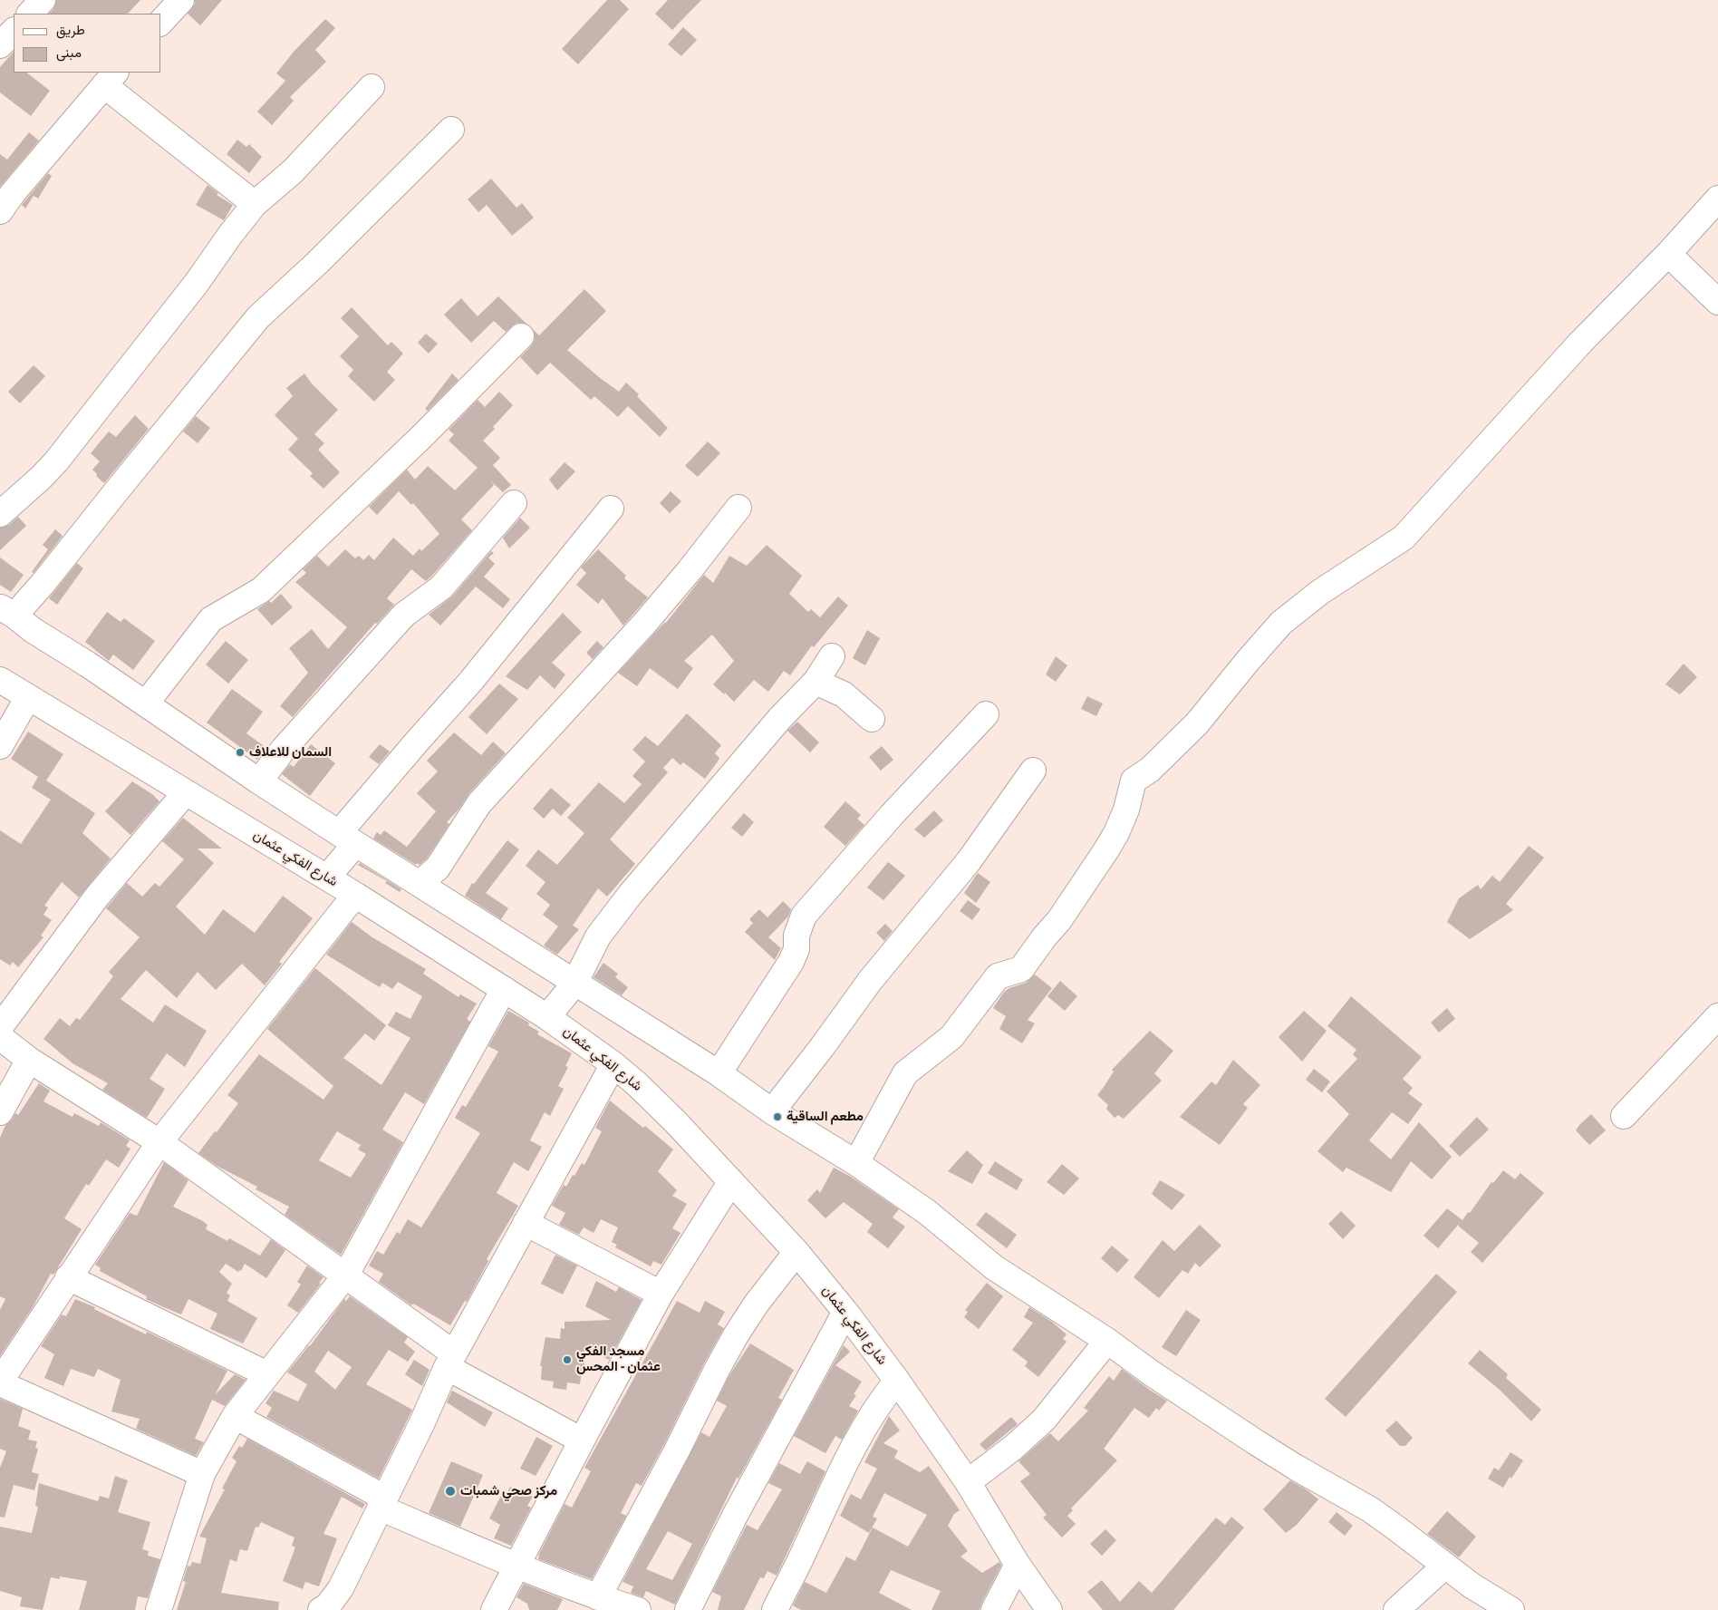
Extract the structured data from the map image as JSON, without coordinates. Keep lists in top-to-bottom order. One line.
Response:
{"streets":{"street":["شارع الفكي عثمان"]},"places":["السمان للاعلاف","مطعم الساقية","مسجد الفكي عثمان - المحس","مركز صحي شمبات"],"legend":["طريق","مبنى"]}
